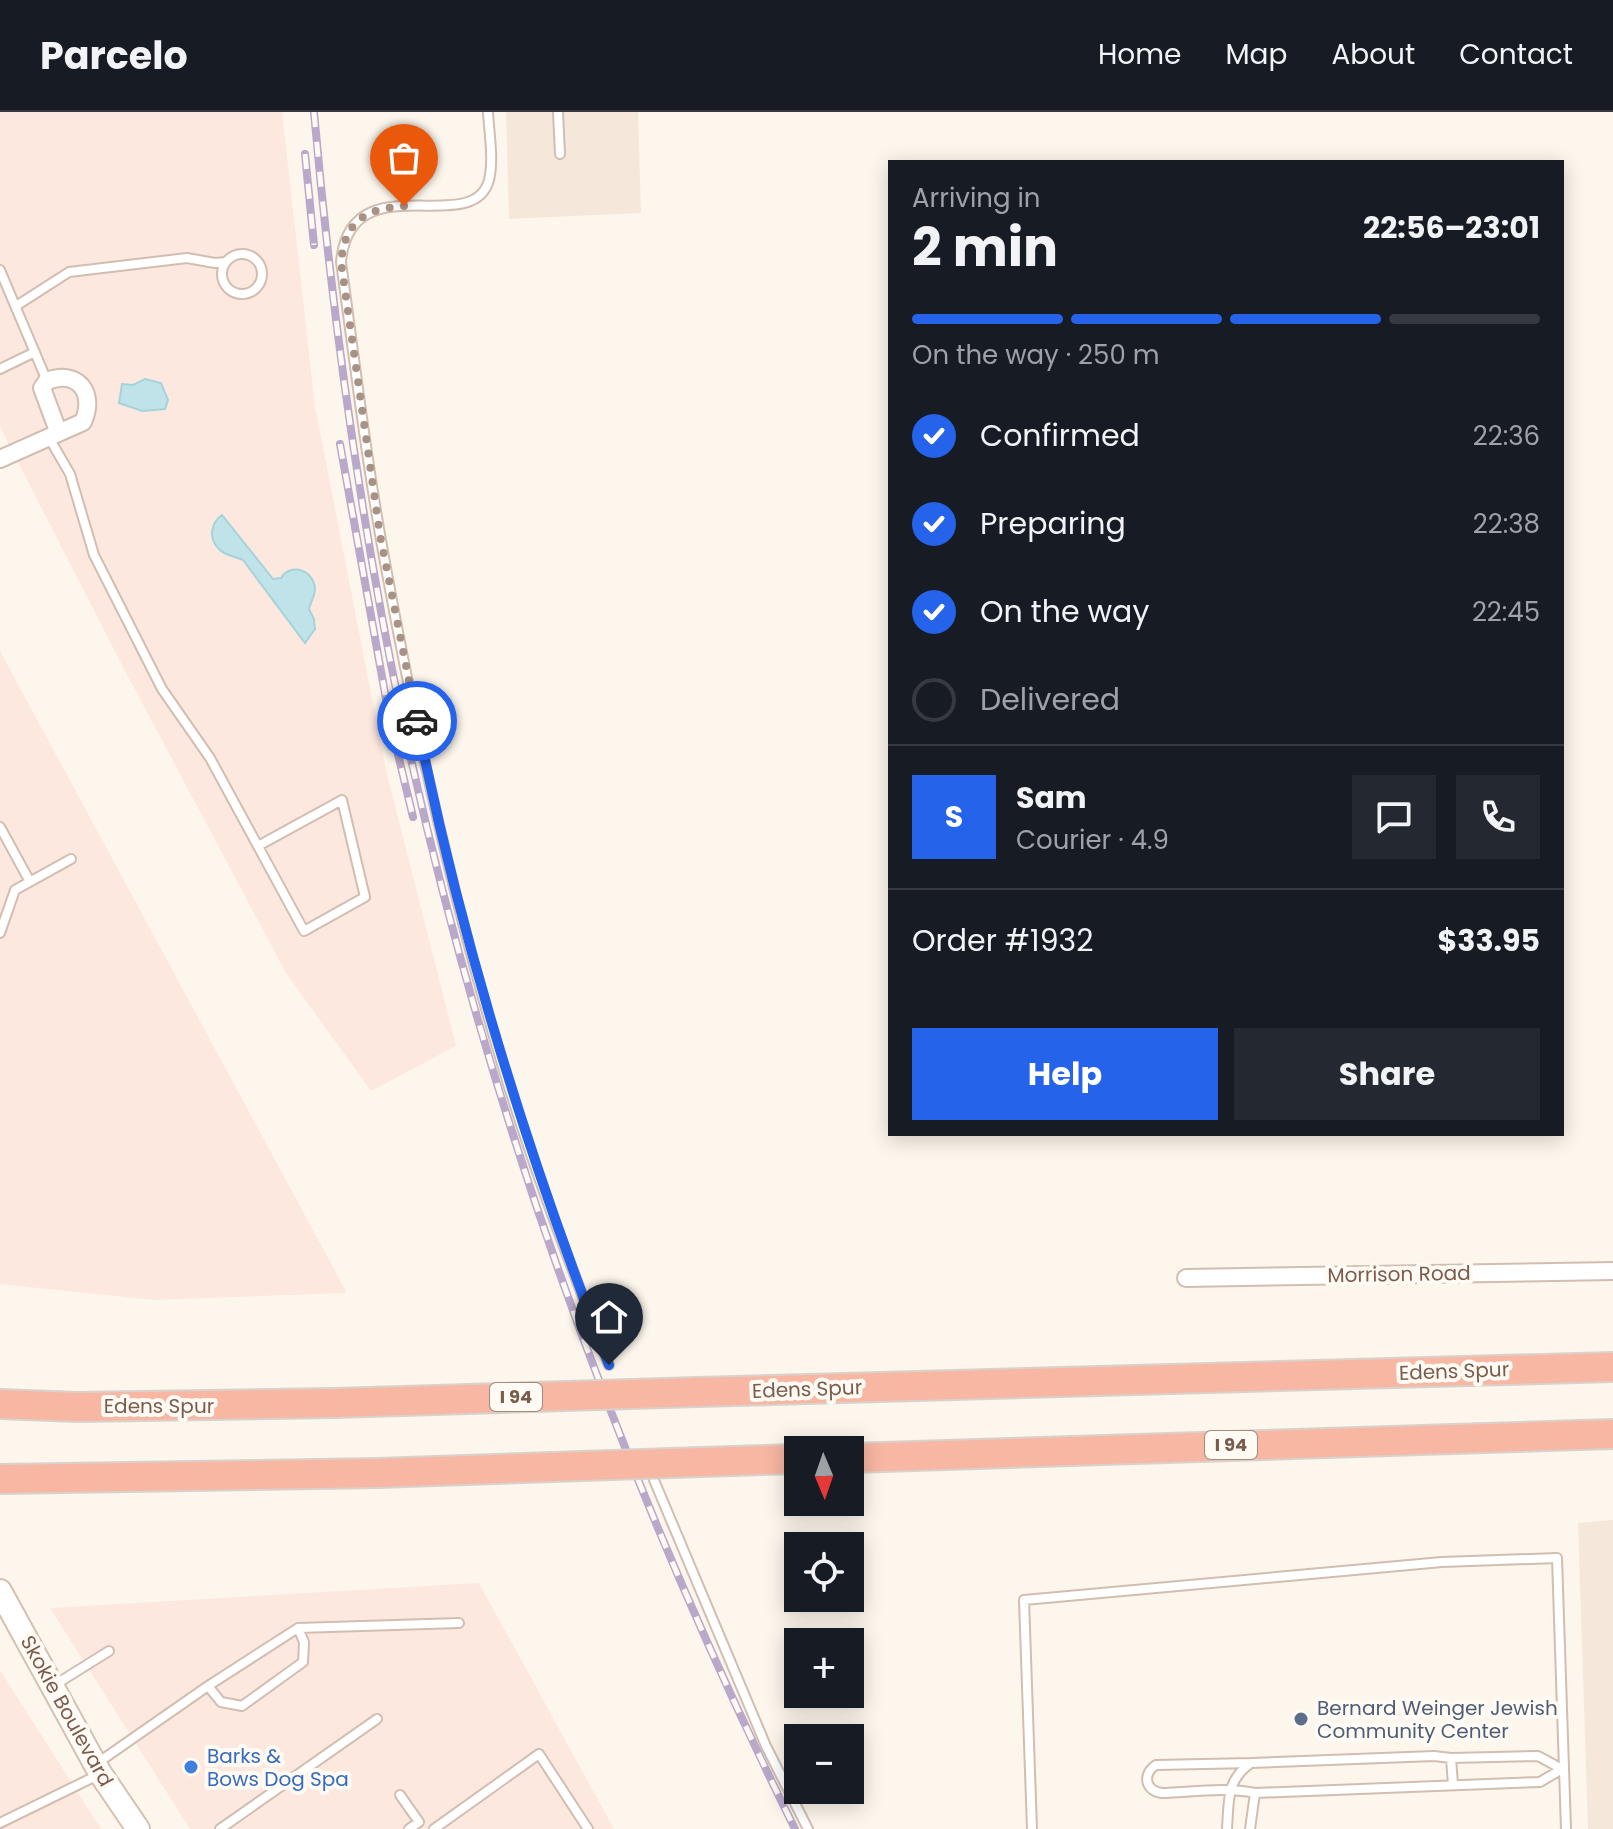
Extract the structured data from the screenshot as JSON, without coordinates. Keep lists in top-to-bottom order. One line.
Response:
{"streets":{"highway":["Edens Spur","I 94"],"main road":["Skokie Boulevard"],"street":["Morrison Road"]},"places":["Bernard Weinger Jewish Community Center","Barks & Bows Dog Spa"],"north":"bottom","page":{"header":"Parcelo","nav":["Home","Map","About","Contact"],"heading":["2 min","Arriving in","22:56–23:01"],"panel":["Sam","Courier · 4.9","Order #1932","$33.95"],"bar":"On the way · 250 m","list":[["Confirmed","22:36"],["Preparing","22:38"],["On the way","22:45"],"Delivered"],"round":"S","buttons":["Help","Share"],"map_buttons":["+","−"]}}
